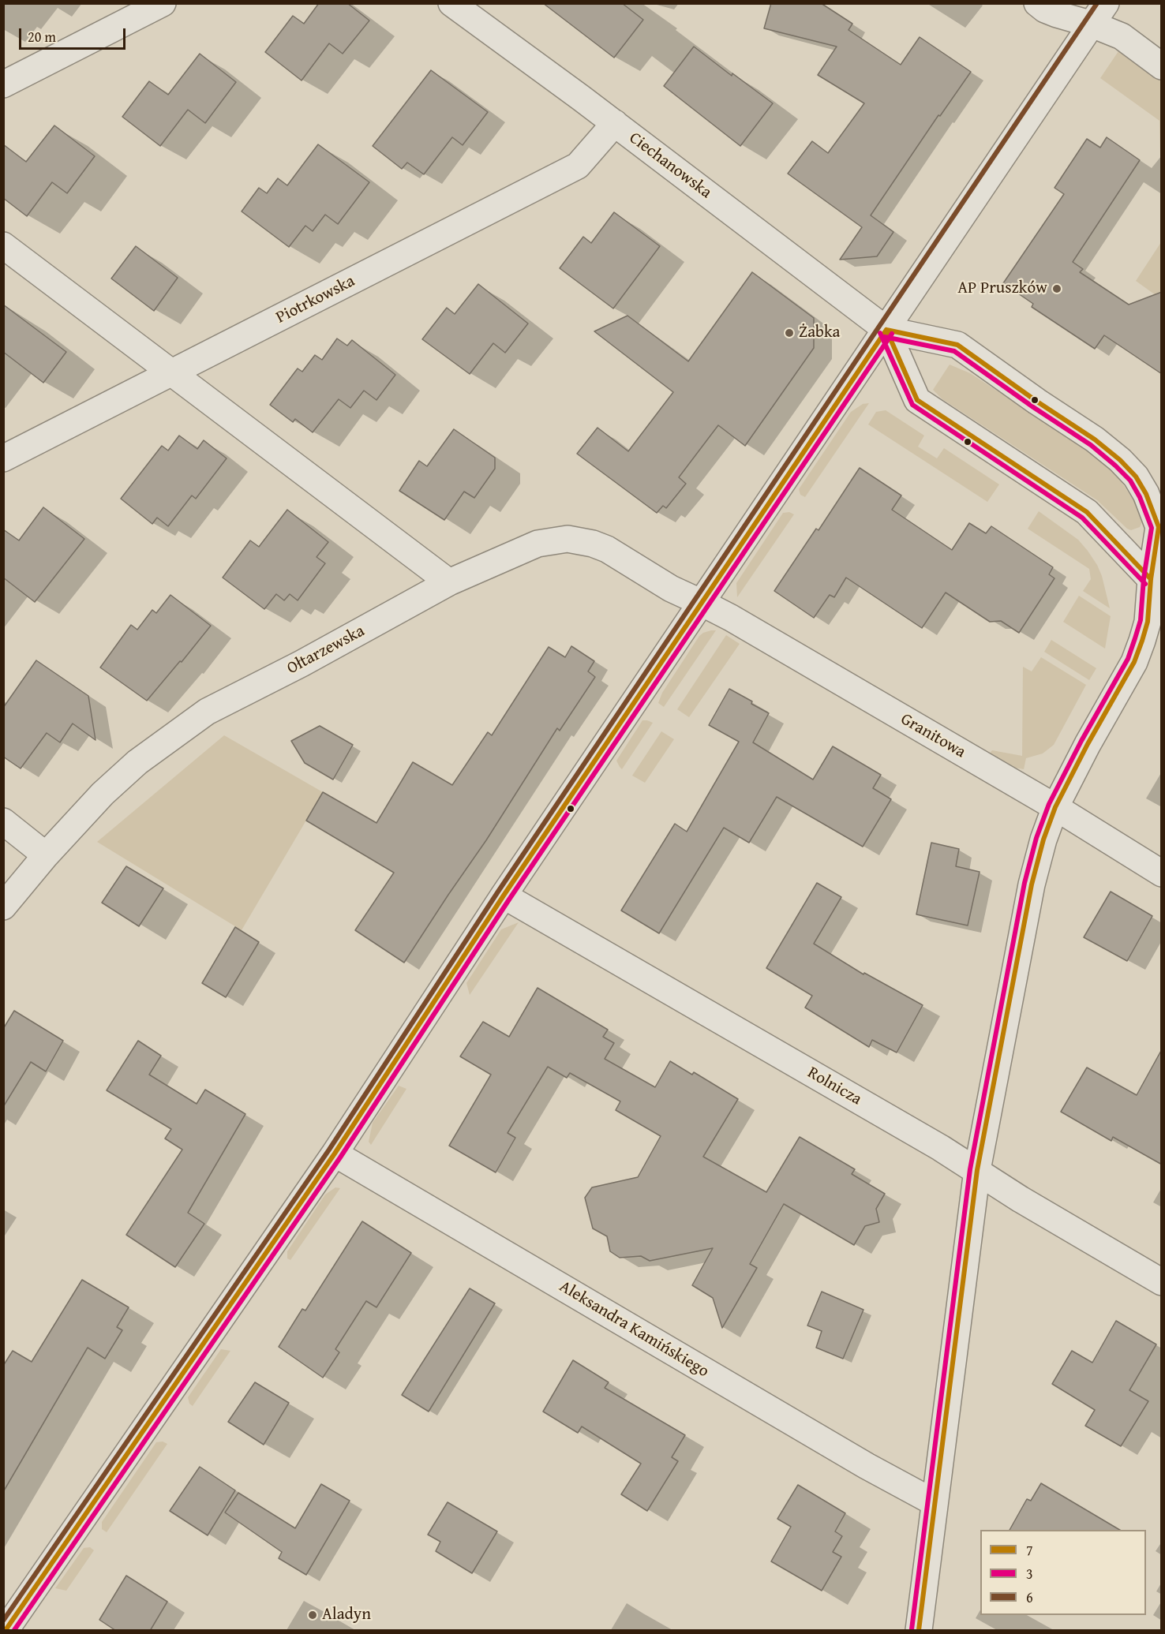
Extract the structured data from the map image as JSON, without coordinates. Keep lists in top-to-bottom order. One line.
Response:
{"streets":{"street":["Ciechanowska","Piotrkowska","Ołtarzewska","Granitowa","Rolnicza","Aleksandra Kamińskiego"]},"crossings":[["Ciechanowska","Piotrkowska"],["Ołtarzewska","Granitowa"]],"places":["AP Pruszków","Żabka","Aladyn"],"lines":["transit line 6","transit line 7","transit line 3"],"legend":["7","3","6"],"scale_bar":"20 m"}
